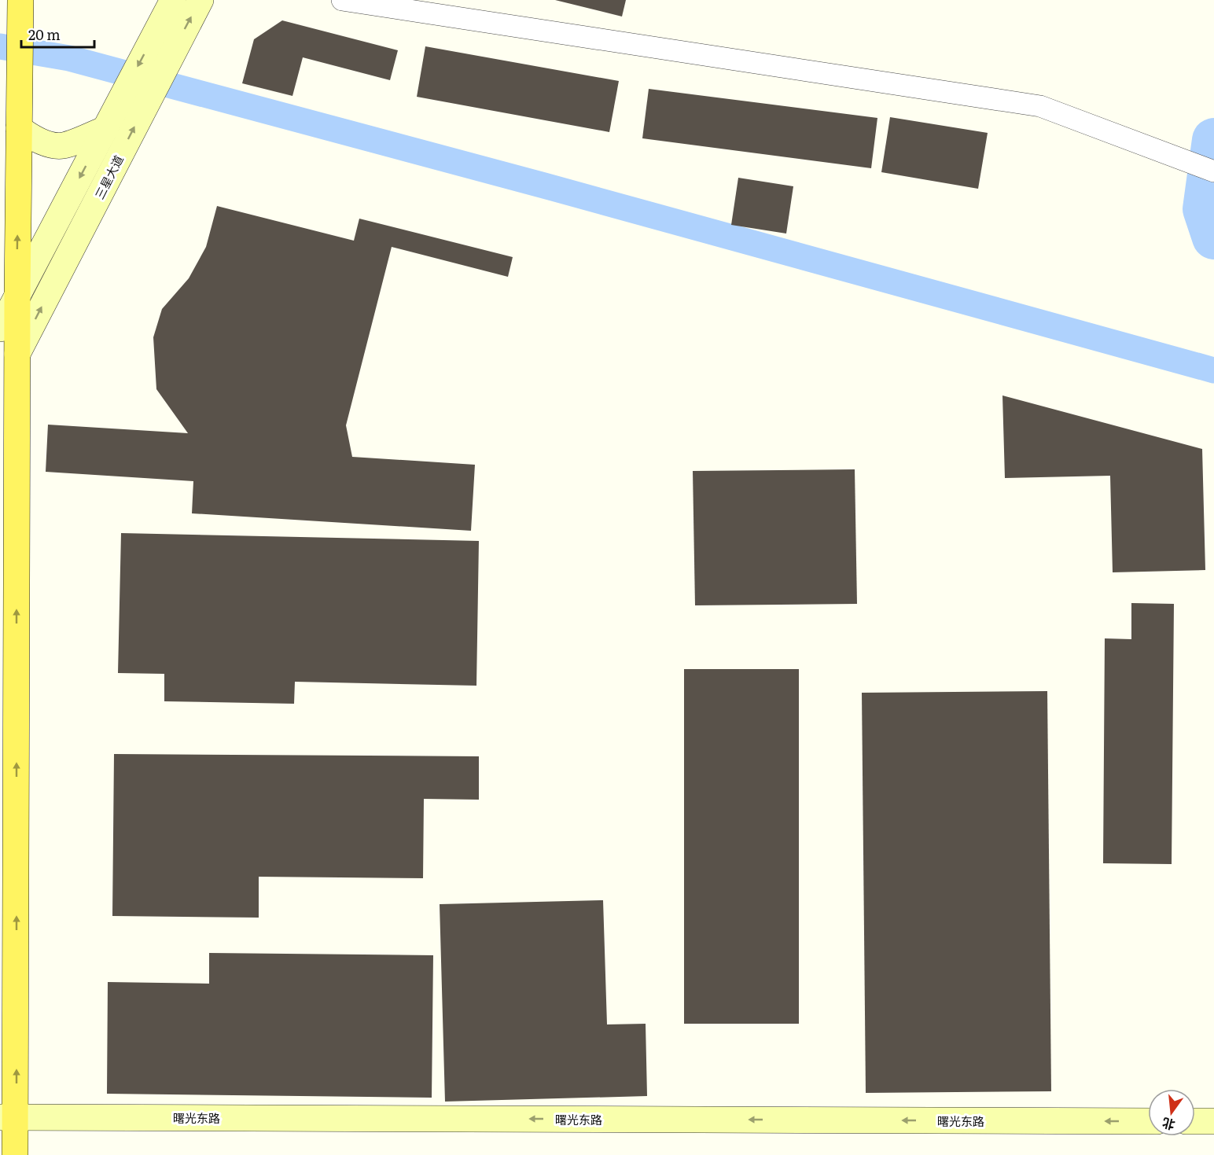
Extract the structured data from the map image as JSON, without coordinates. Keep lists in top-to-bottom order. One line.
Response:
{"streets":{"main road":["三星大道","曙光东路"]},"one_way":["曙光东路"],"scale_bar":"20 m","north":"bottom"}
